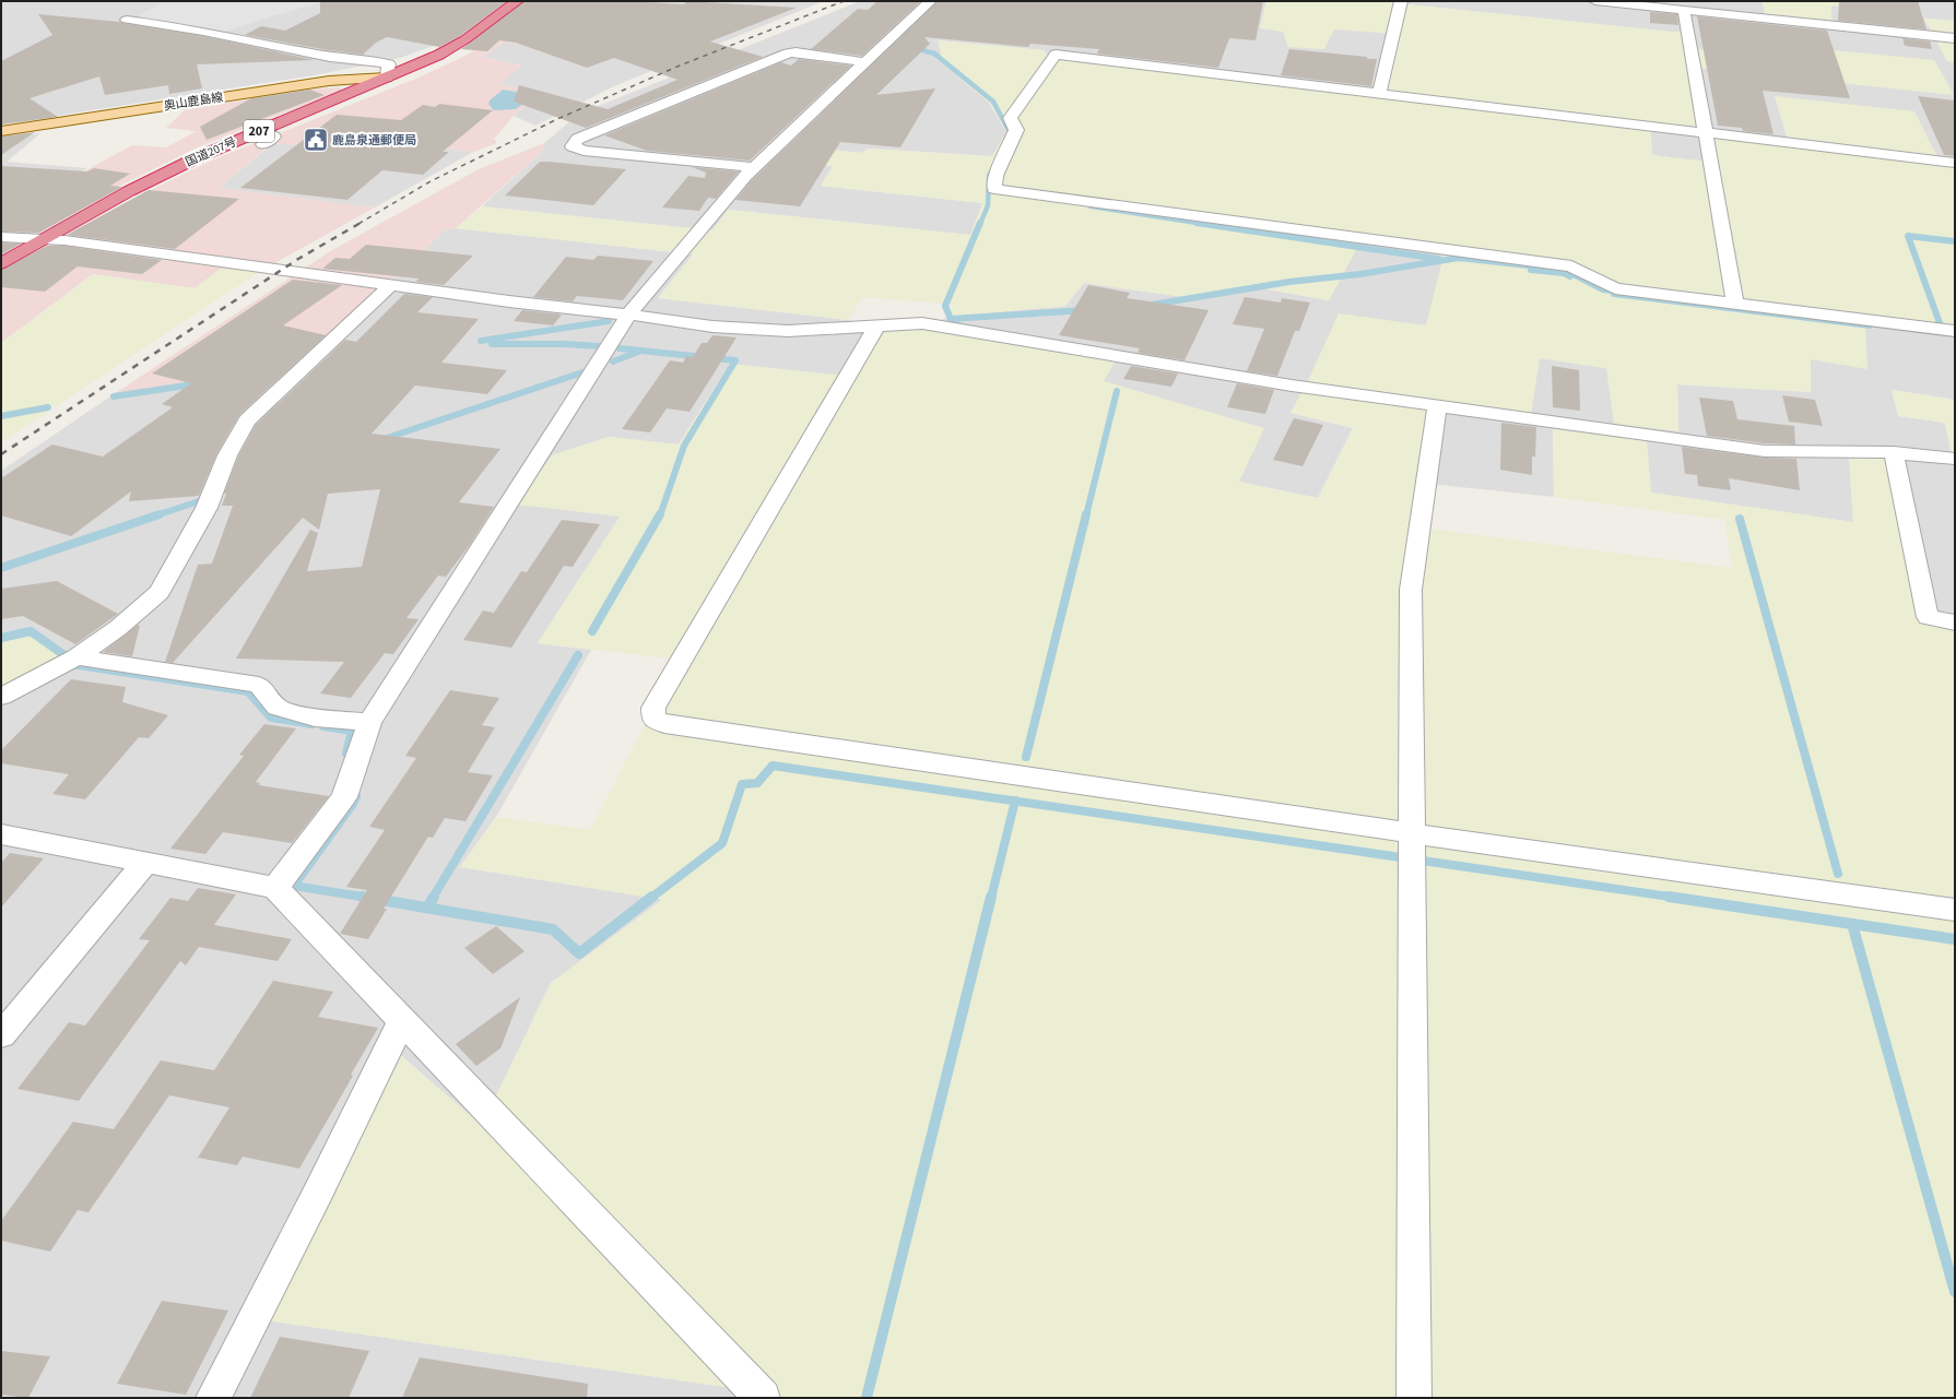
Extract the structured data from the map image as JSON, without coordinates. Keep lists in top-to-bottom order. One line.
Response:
{"streets":{"highway":["207","国道207号"],"main road":["奥山鹿島線"]},"crossings":[["奥山鹿島線","国道207号"]],"places":{"public building":["鹿島泉通郵便局"]}}
